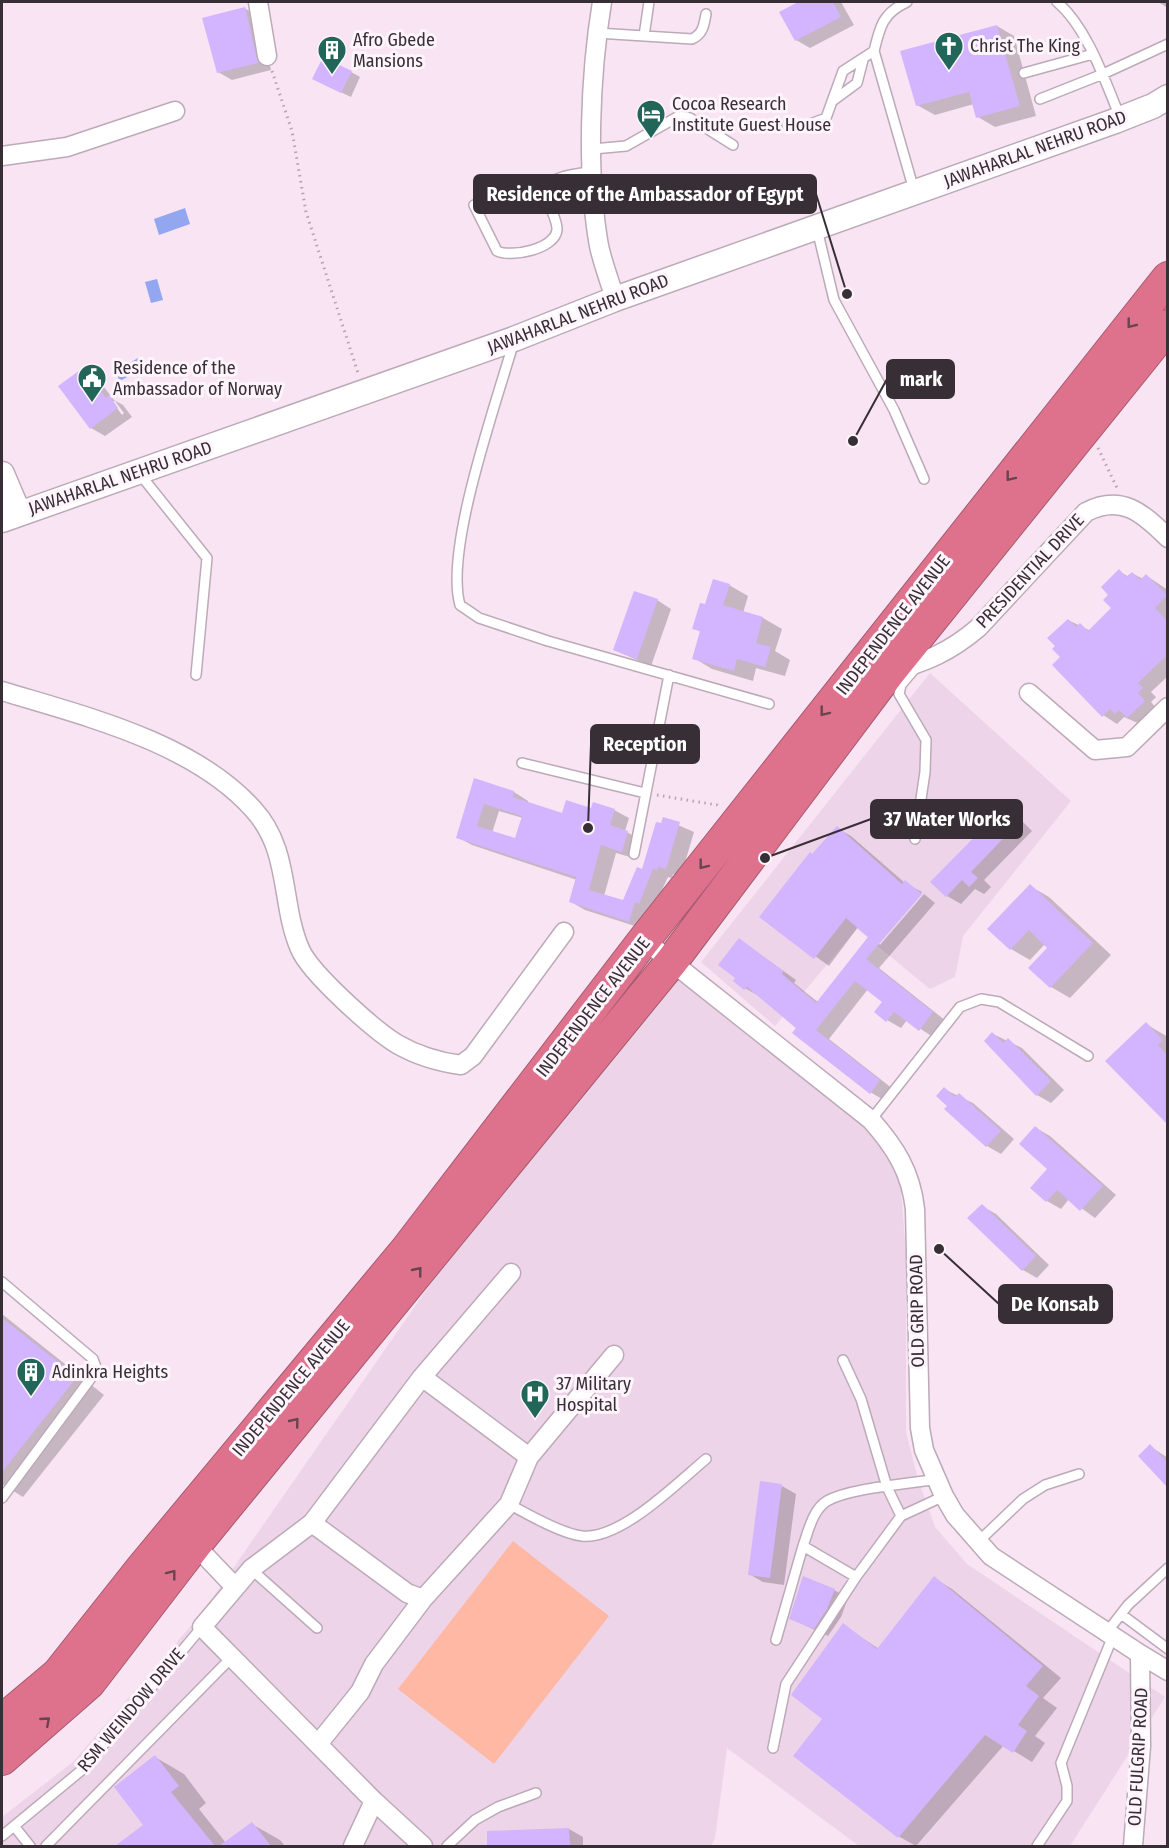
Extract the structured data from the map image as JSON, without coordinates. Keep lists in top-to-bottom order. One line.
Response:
{"streets":{"highway":["INDEPENDENCE AVENUE"],"street":["JAWAHARLAL NEHRU ROAD","PRESIDENTIAL DRIVE","OLD GRIP ROAD","OLD FULGRIP ROAD"],"lane":["RSM WEINDOW DRIVE"]},"crossings":[["PRESIDENTIAL DRIVE","INDEPENDENCE AVENUE"],["INDEPENDENCE AVENUE","OLD GRIP ROAD"],["OLD GRIP ROAD","OLD FULGRIP ROAD"]],"places":{"church":["Christ The King"],"building":["Afro Gbede Mansions","Adinkra Heights"],"hotel":["Cocoa Research Institute Guest House"],"other":["Residence of the Ambassador of Egypt","mark","Reception","37 Water Works","De Konsab"],"public building":["Residence of the Ambassador of Norway"],"hospital":["37 Military Hospital"]}}
